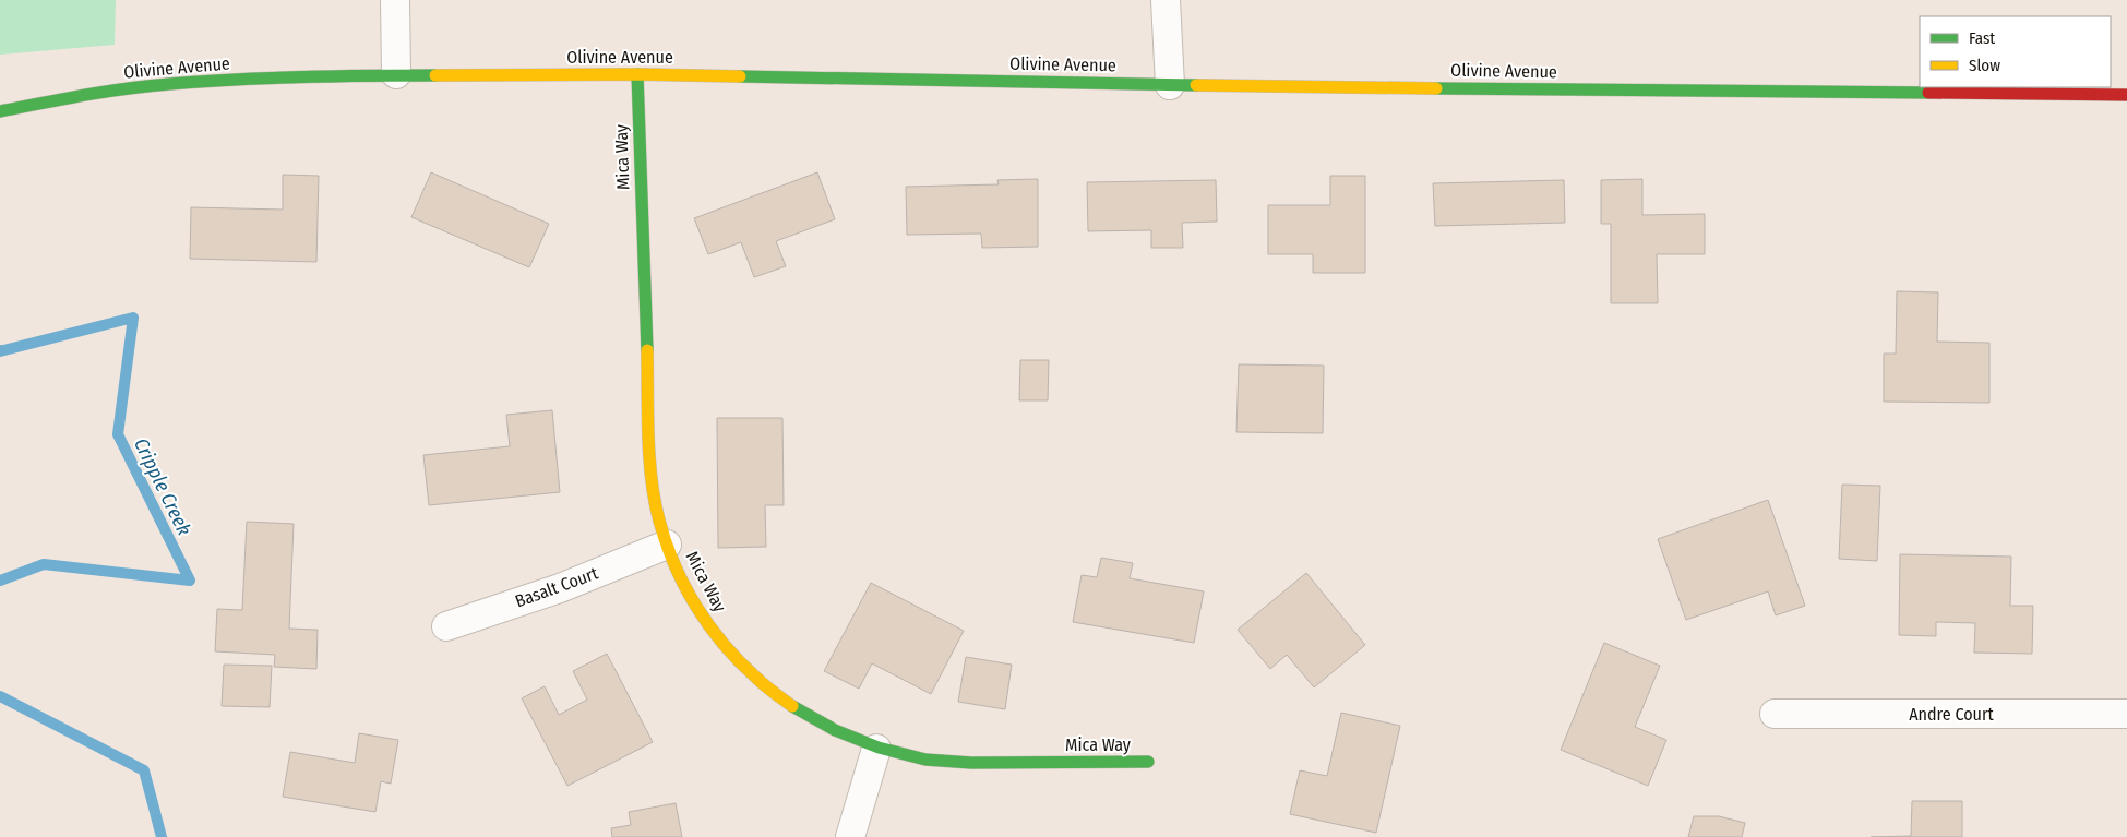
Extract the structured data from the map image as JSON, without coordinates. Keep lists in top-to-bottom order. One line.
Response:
{"streets":{"street":["Olivine Avenue","Mica Way","Basalt Court","Andre Court"]},"crossings":[["Olivine Avenue","Mica Way"],["Mica Way","Basalt Court"]],"water":["Cripple Creek"],"legend":["Fast","Slow"]}
